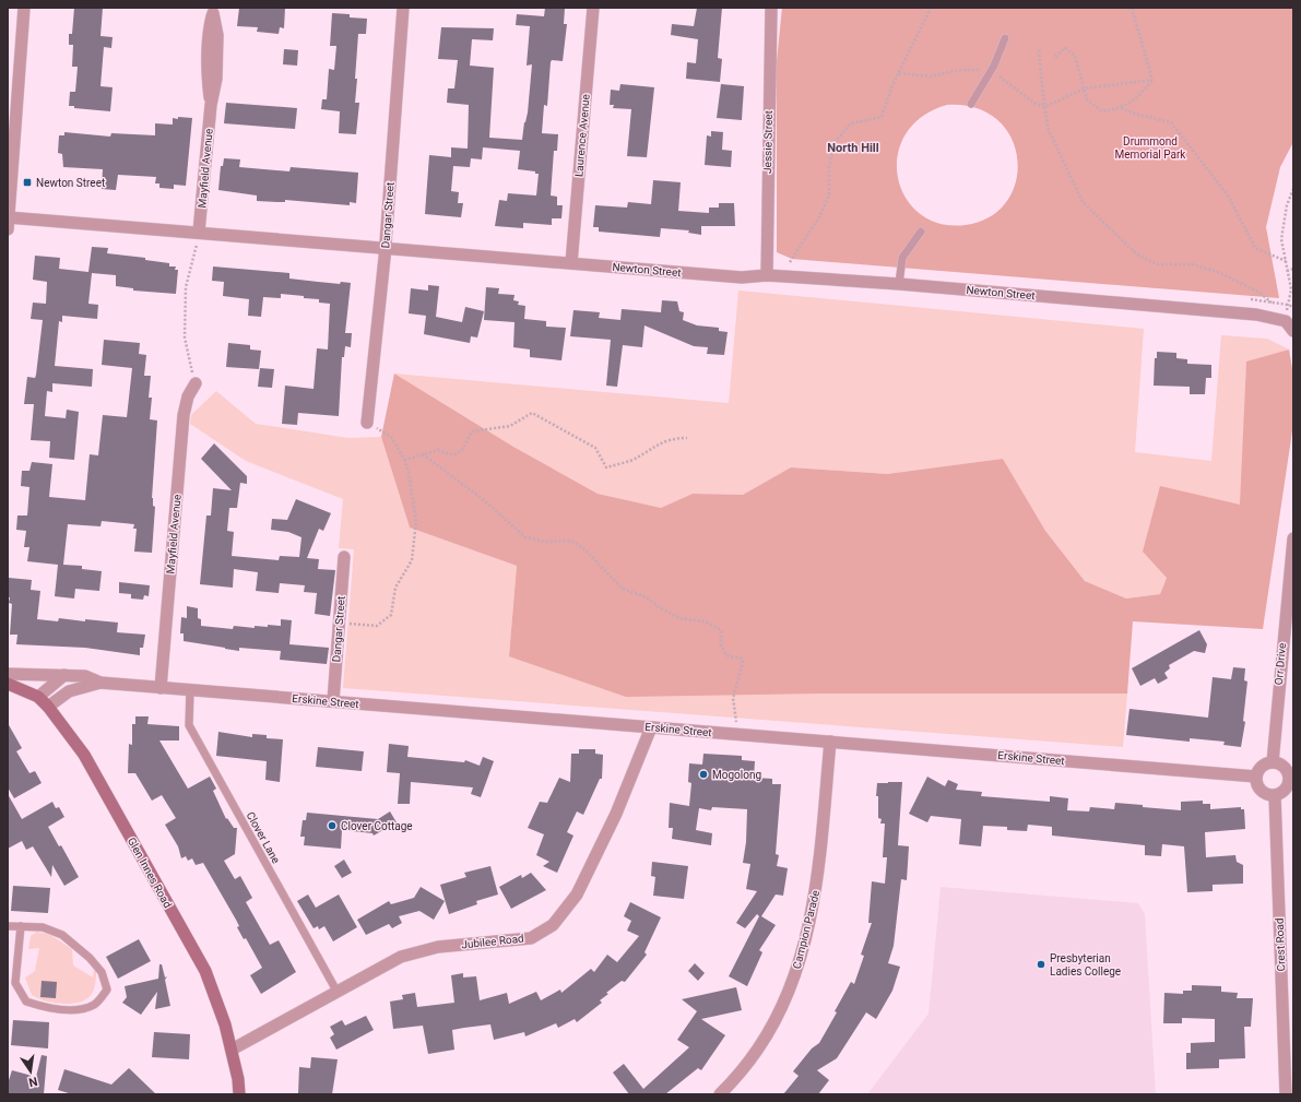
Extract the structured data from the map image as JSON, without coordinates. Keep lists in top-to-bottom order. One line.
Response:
{"streets":{"main road":["Glen Innes Road"],"street":["Laurence Avenue","Jessie Street","Mayfield Avenue","Dangar Street","Newton Street","Orr Drive","Erskine Street","Campion Parade","Jubilee Road","Crest Road"],"lane":["Clover Lane"]},"crossings":[["Laurence Avenue","Newton Street"],["Jessie Street","Newton Street"],["Mayfield Avenue","Newton Street"],["Mayfield Avenue","Erskine Street"],["Dangar Street","Newton Street"],["Dangar Street","Erskine Street"],["Orr Drive","Erskine Street"],["Orr Drive","Crest Road"],["Erskine Street","Clover Lane"],["Erskine Street","Glen Innes Road"],["Erskine Street","Campion Parade"],["Erskine Street","Jubilee Road"],["Erskine Street","Crest Road"],["Clover Lane","Jubilee Road"],["Glen Innes Road","Jubilee Road"]],"districts":["North Hill"],"parks":["Drummond Memorial Park"],"places":{"transit":["Newton Street"],"other":["Mogolong","Clover Cottage","Presbyterian Ladies College"]},"north":"bottom"}
